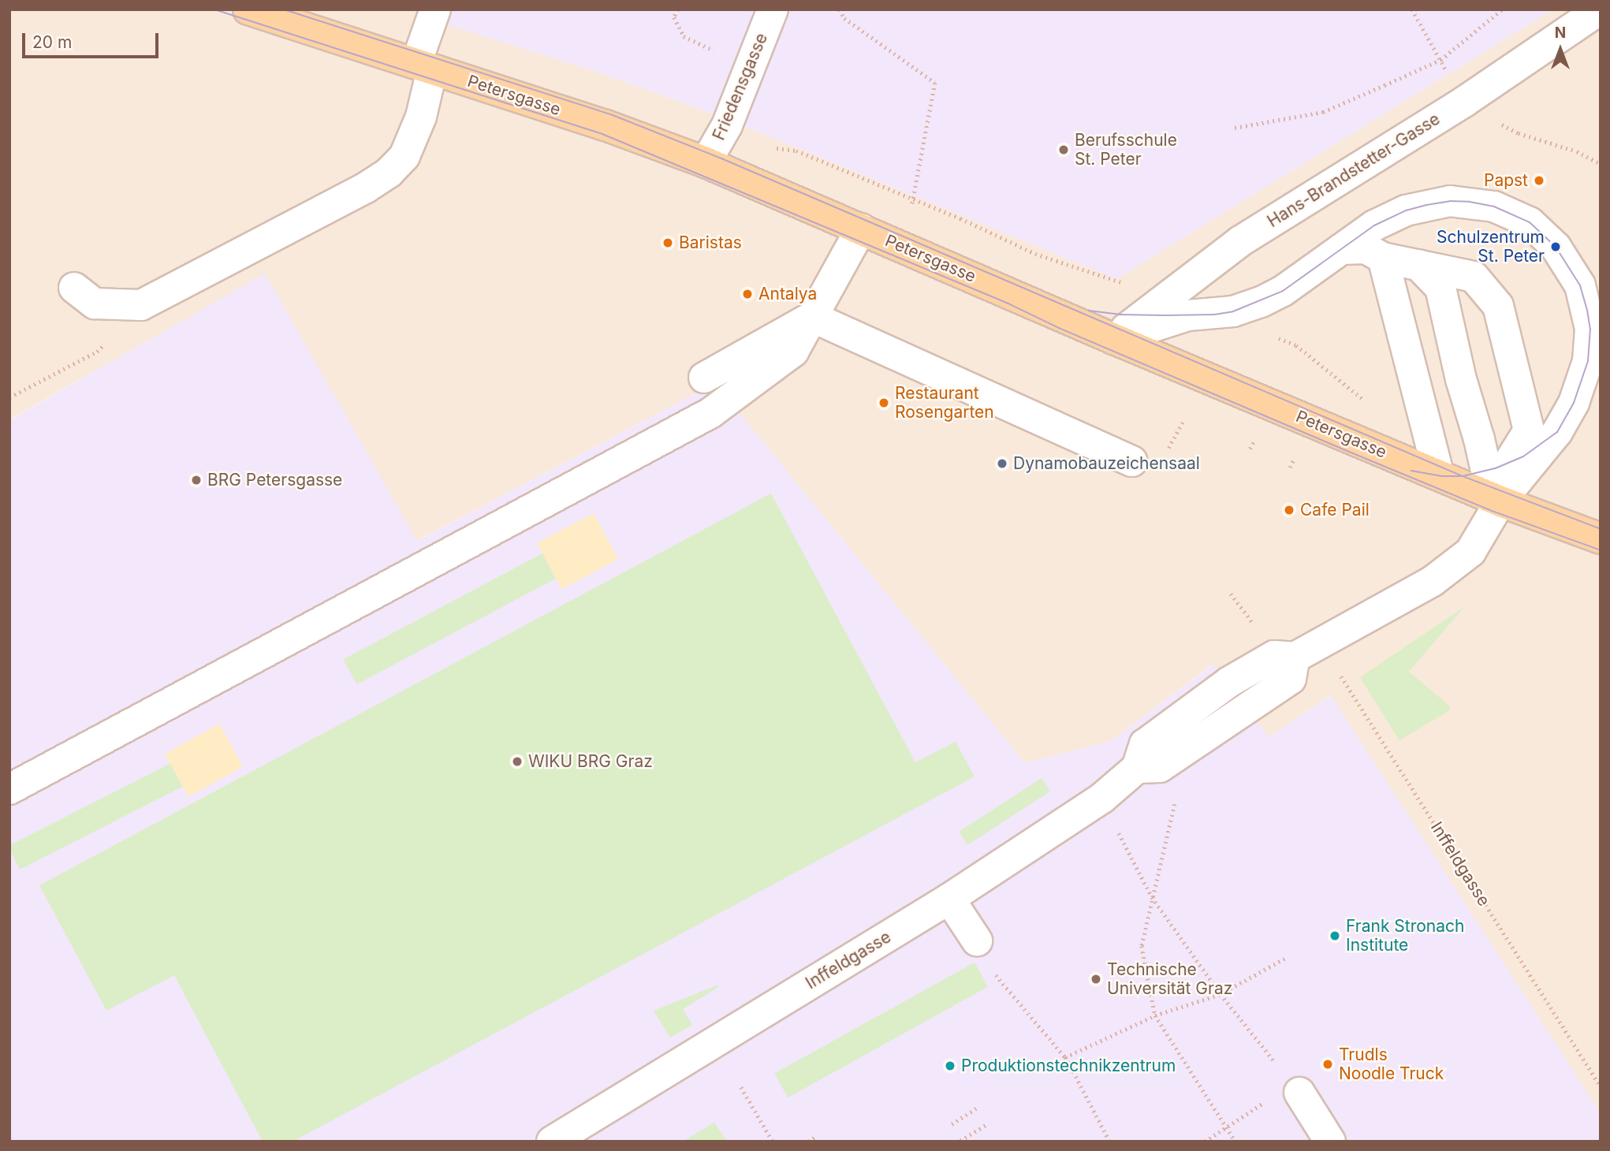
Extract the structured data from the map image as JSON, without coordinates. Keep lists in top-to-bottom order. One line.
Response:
{"streets":{"main road":["Petersgasse"],"street":["Friedensgasse","Hans-Brandstetter-Gasse","Inffeldgasse"]},"crossings":[["Friedensgasse","Petersgasse"],["Petersgasse","Hans-Brandstetter-Gasse"],["Petersgasse","Inffeldgasse"]],"places":["Berufsschule St. Peter","Papst","Baristas","Schulzentrum St. Peter","Antalya","Restaurant Rosengarten","Dynamobauzeichensaal","BRG Petersgasse","Cafe Pail","WIKU BRG Graz","Frank Stronach Institute","Technische Universität Graz","Trudls Noodle Truck","Produktionstechnikzentrum"],"scale_bar":"20 m","north":"top"}
